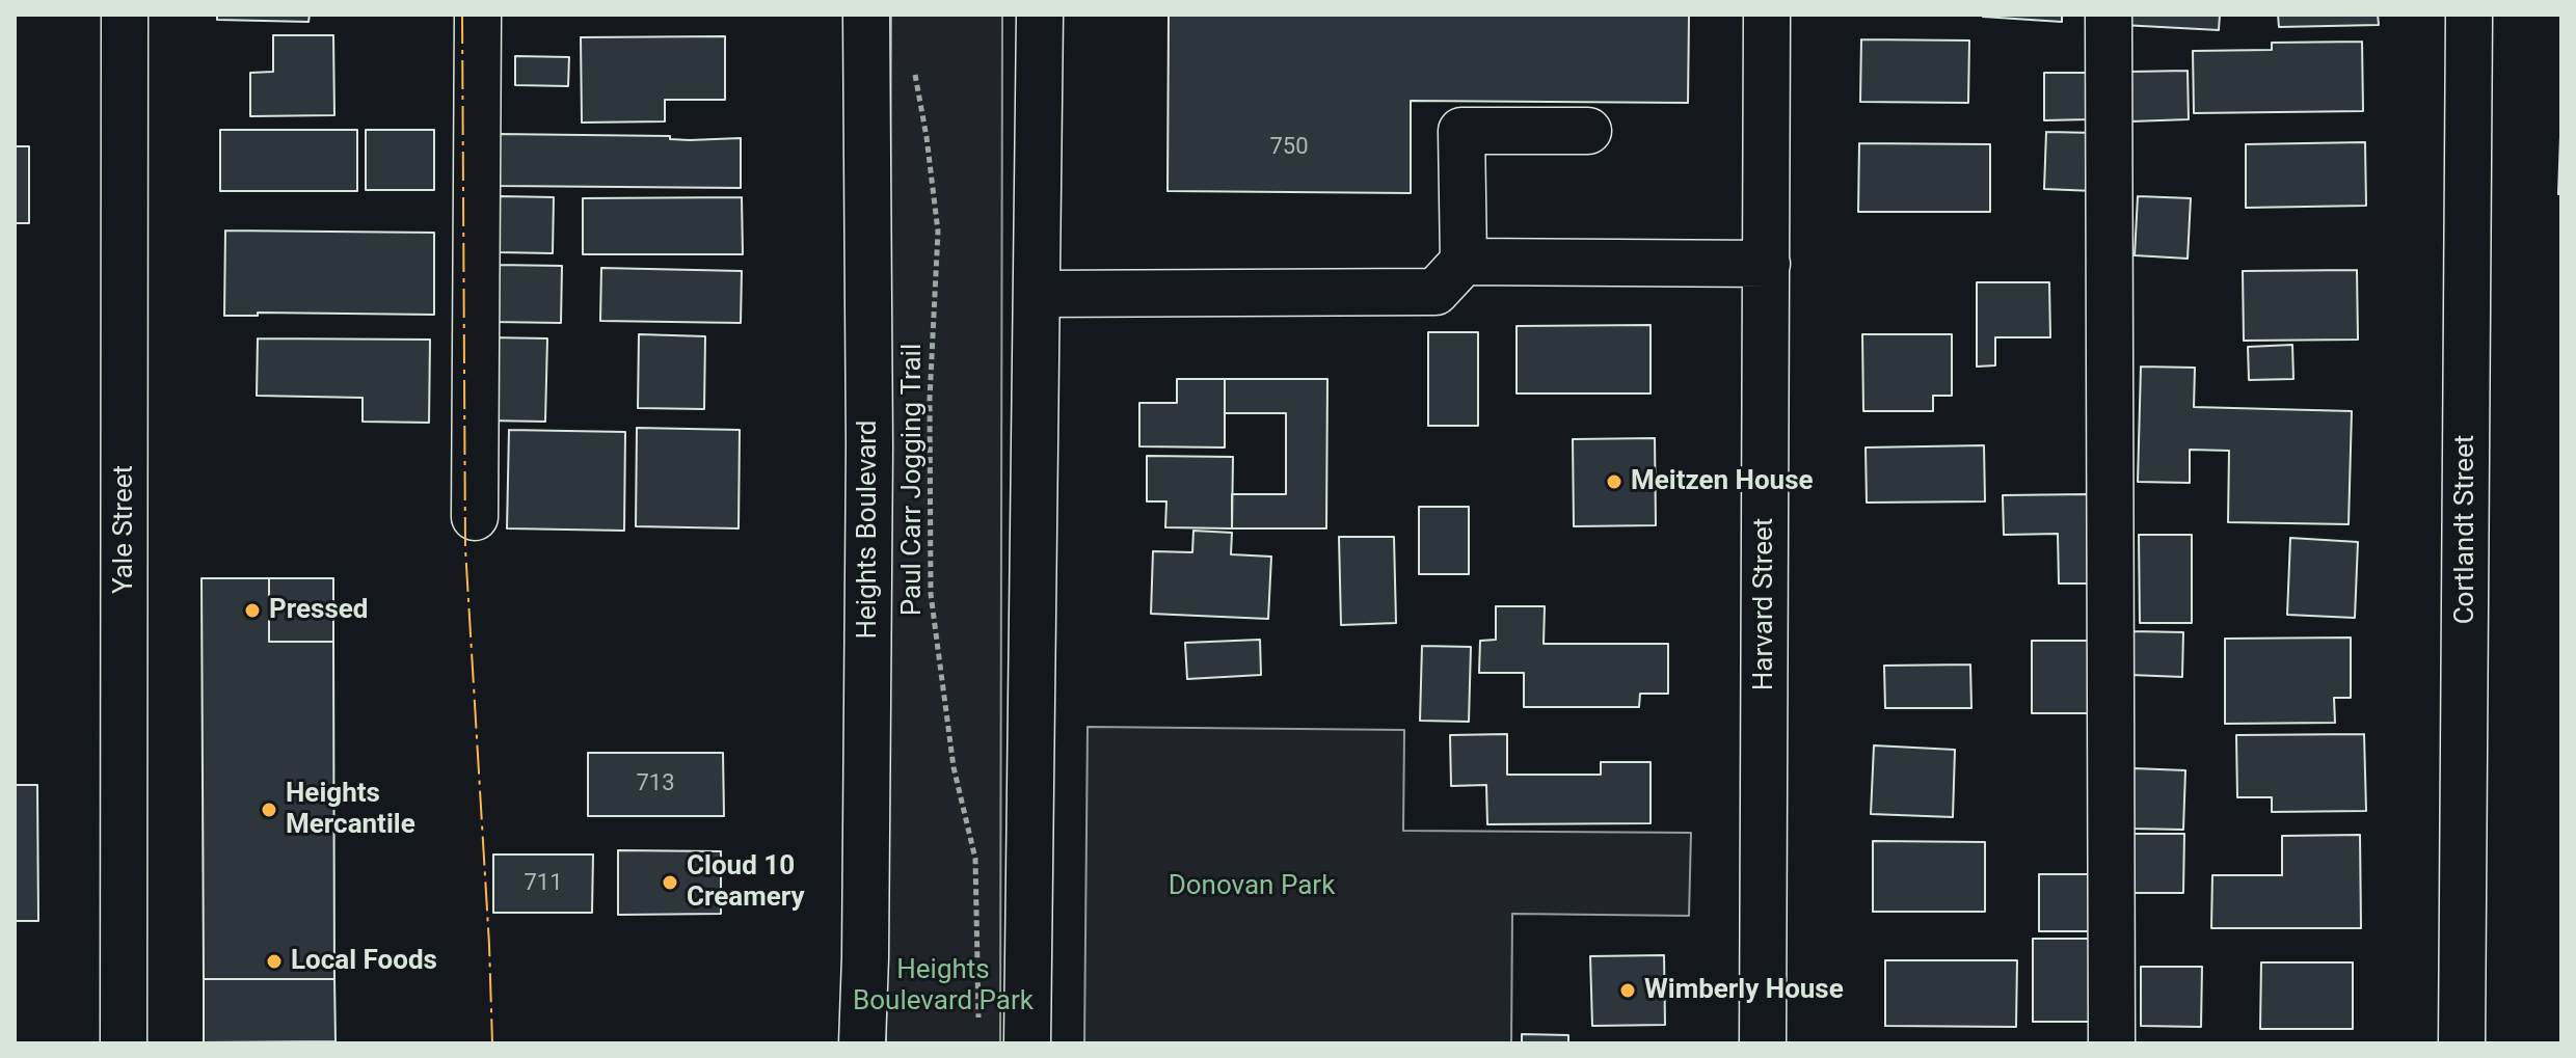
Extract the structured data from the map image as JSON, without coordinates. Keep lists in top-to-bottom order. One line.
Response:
{"streets":{"main road":["Yale Street","Heights Boulevard","Cortlandt Street","Harvard Street"],"path":["Paul Carr Jogging Trail"]},"parks":["Donovan Park","Heights Boulevard Park"],"places":["Meitzen House","Pressed","Heights Mercantile","Cloud 10 Creamery","Local Foods","Wimberly House"],"house_numbers":["750","713","711"]}
